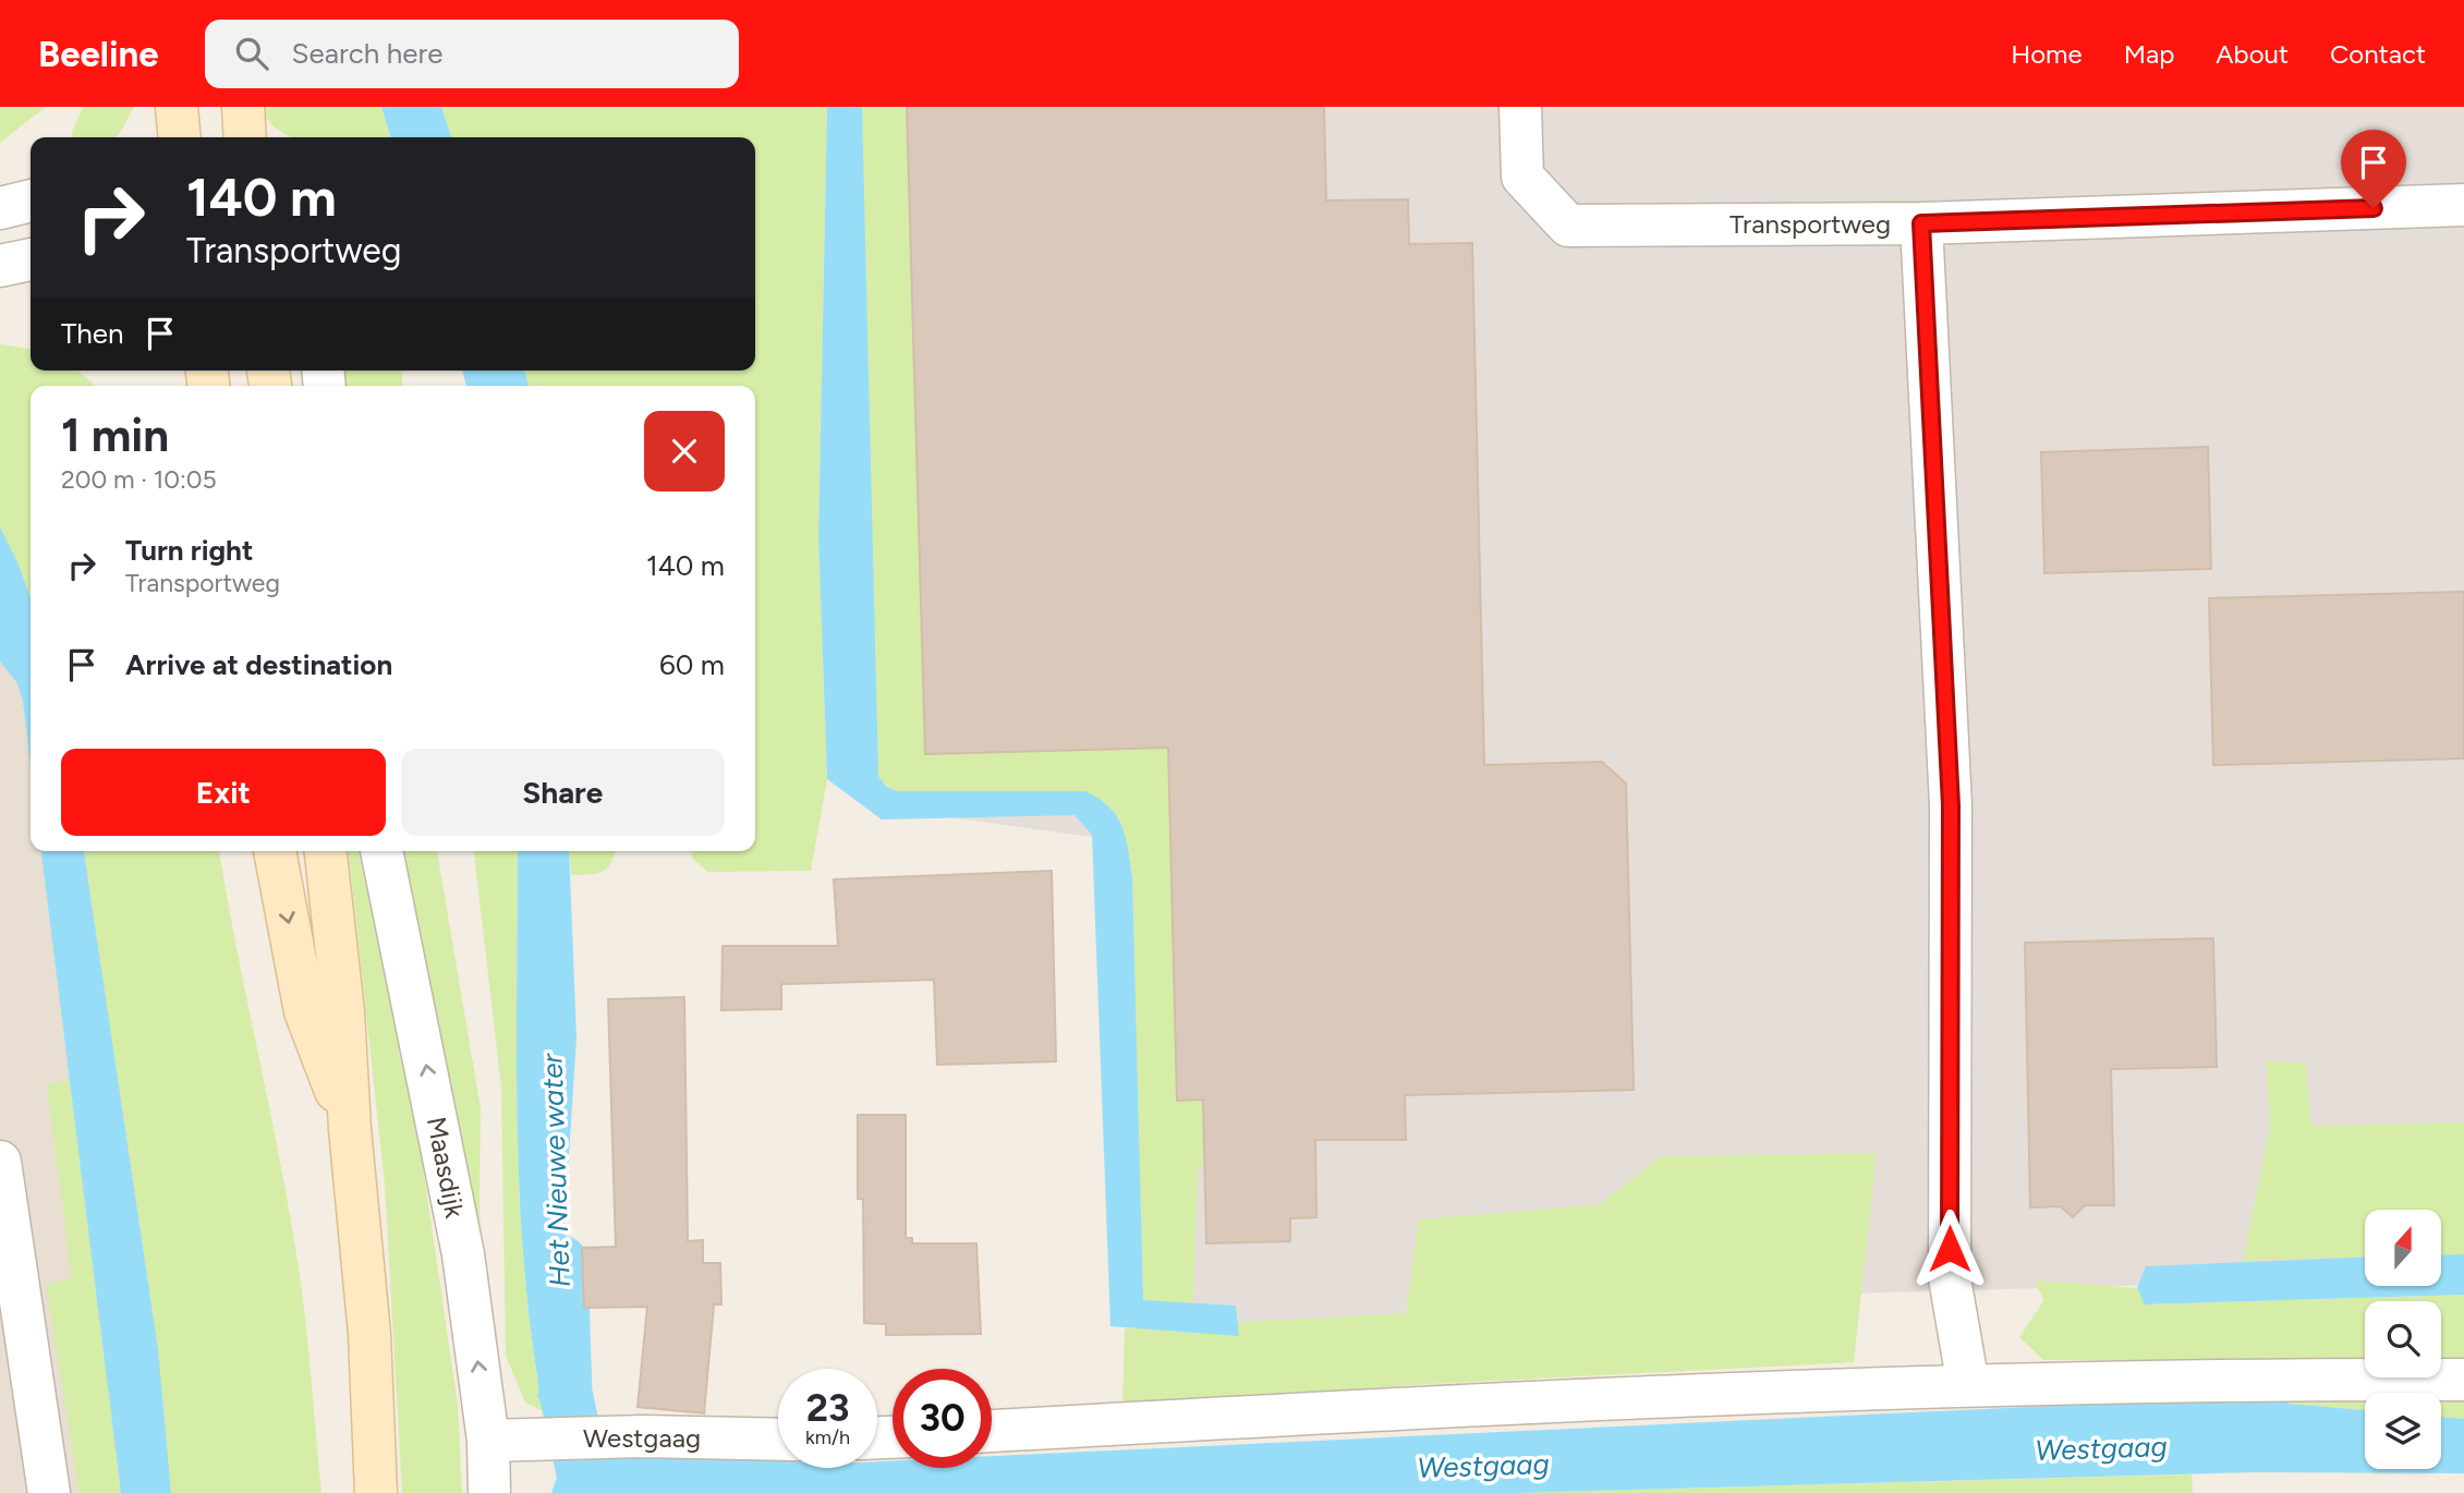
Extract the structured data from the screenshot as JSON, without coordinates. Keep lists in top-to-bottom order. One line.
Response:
{"streets":{"street":["Transportweg","Maasdijk","Westgaag"]},"crossings":[["Maasdijk","Westgaag"]],"one_way":["Maasdijk"],"water":["Het Nieuwe water","Westgaag"],"north":"top","page":{"header":"Beeline","search":"Search here","nav":["Home","Map","About","Contact"],"turn":["140 m","Transportweg"],"then":"Then","heading":["1 min","200 m · 10:05"],"list":[{"name":"Turn right","note":"Transportweg","value":"140 m"},{"name":"Arrive at destination","value":"60 m"}],"buttons":["Exit","Share"],"speed":"23 km/h","limit":"30"}}
